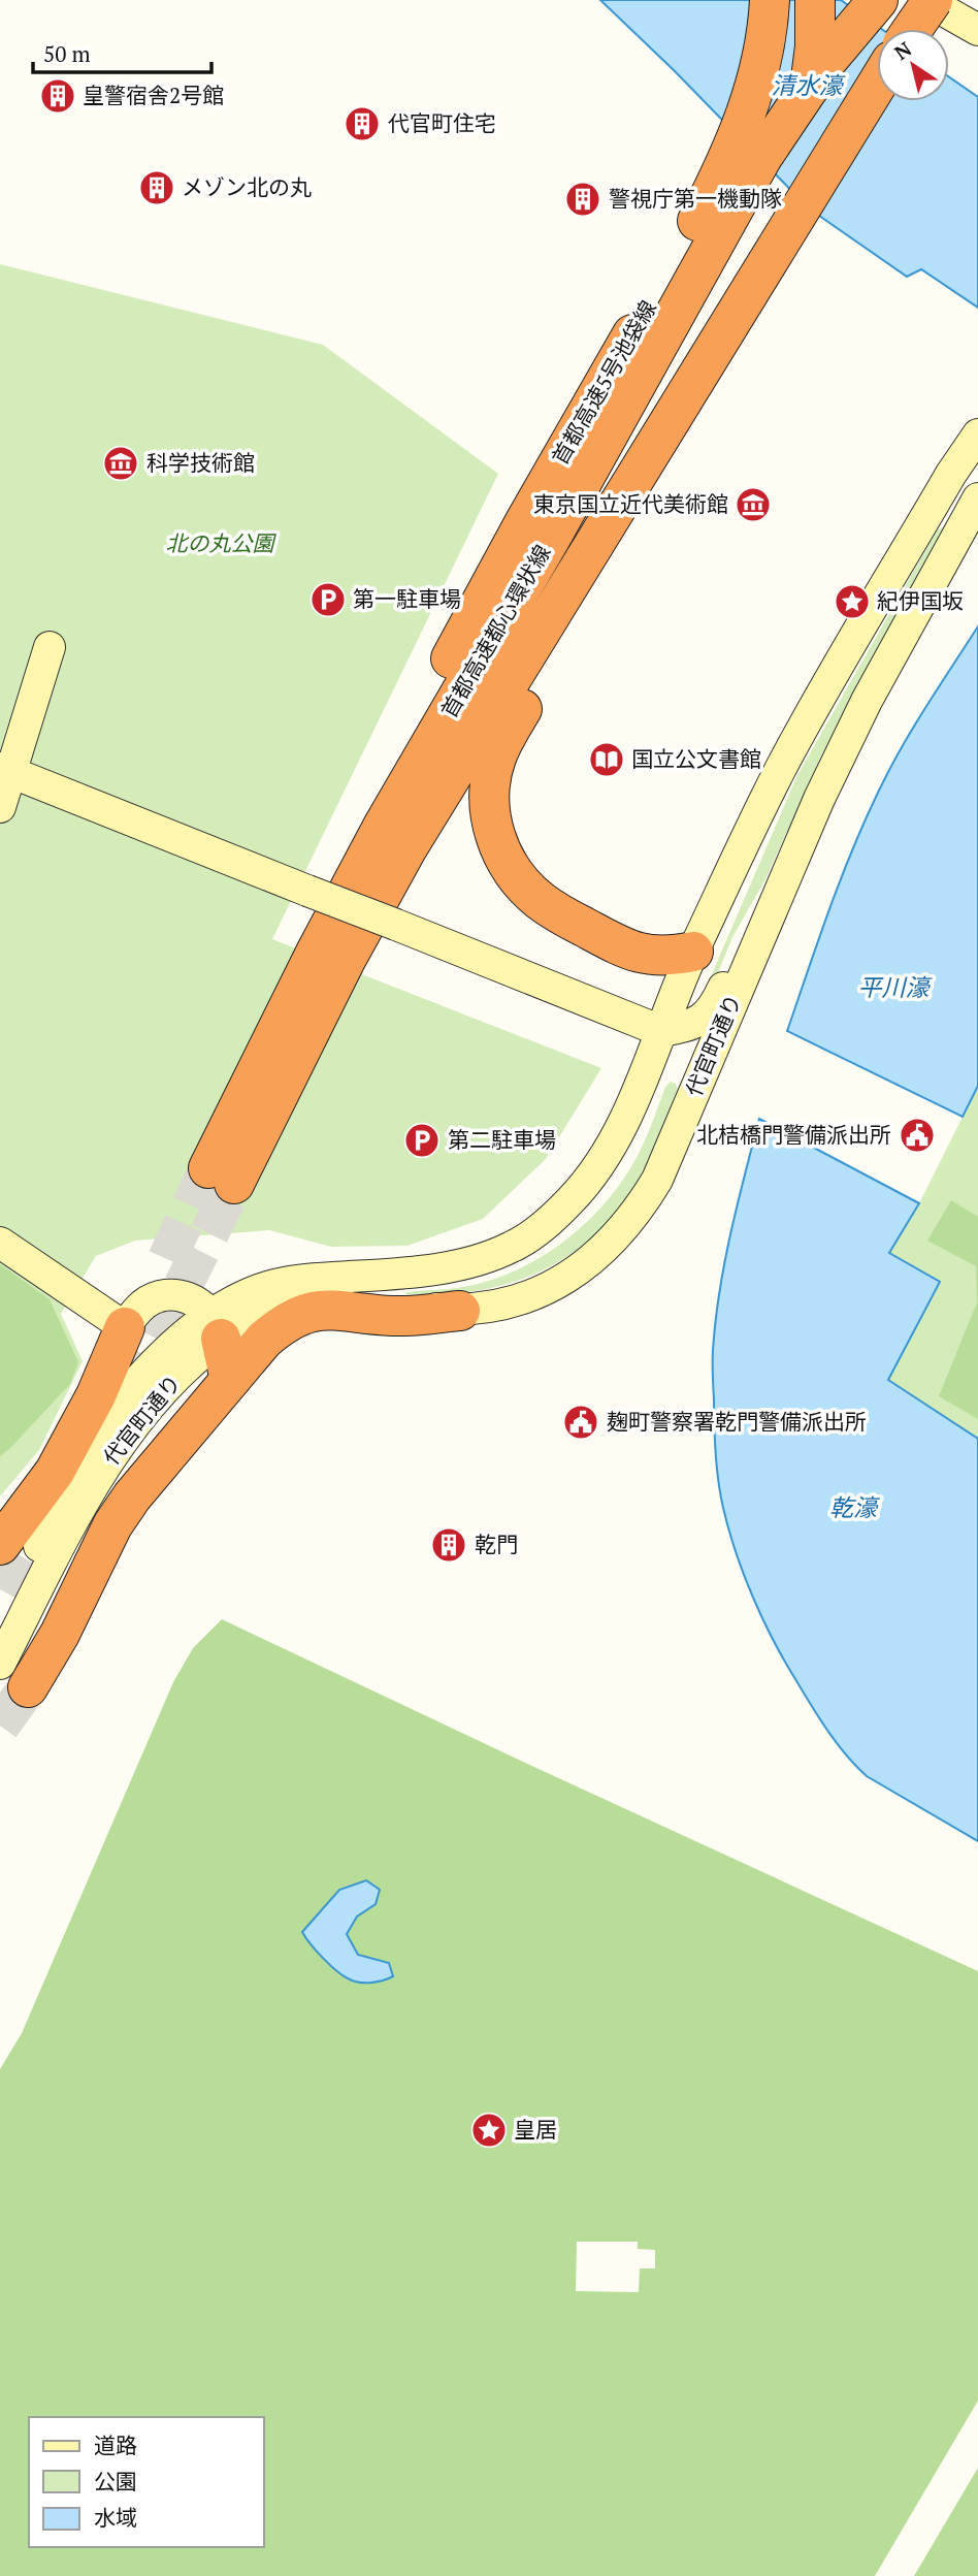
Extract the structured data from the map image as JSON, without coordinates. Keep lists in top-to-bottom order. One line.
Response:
{"streets":{"highway":["首都高速5号池袋線","首都高速都心環状線"],"street":["代官町通り"]},"crossings":[["首都高速5号池袋線","首都高速都心環状線"]],"water":["清水濠","平川濠","乾濠"],"parks":["北の丸公園"],"places":{"building":["皇警宿舎2号館","代官町住宅","メゾン北の丸","警視庁第一機動隊","乾門"],"museum":["科学技術館","東京国立近代美術館"],"parking":["第一駐車場","第二駐車場"],"place":["紀伊国坂","皇居"],"library":["国立公文書館"],"public building":["北桔橋門警備派出所","麹町警察署乾門警備派出所"]},"legend":["道路","公園","水域"],"scale_bar":"50 m","north":"top left"}
